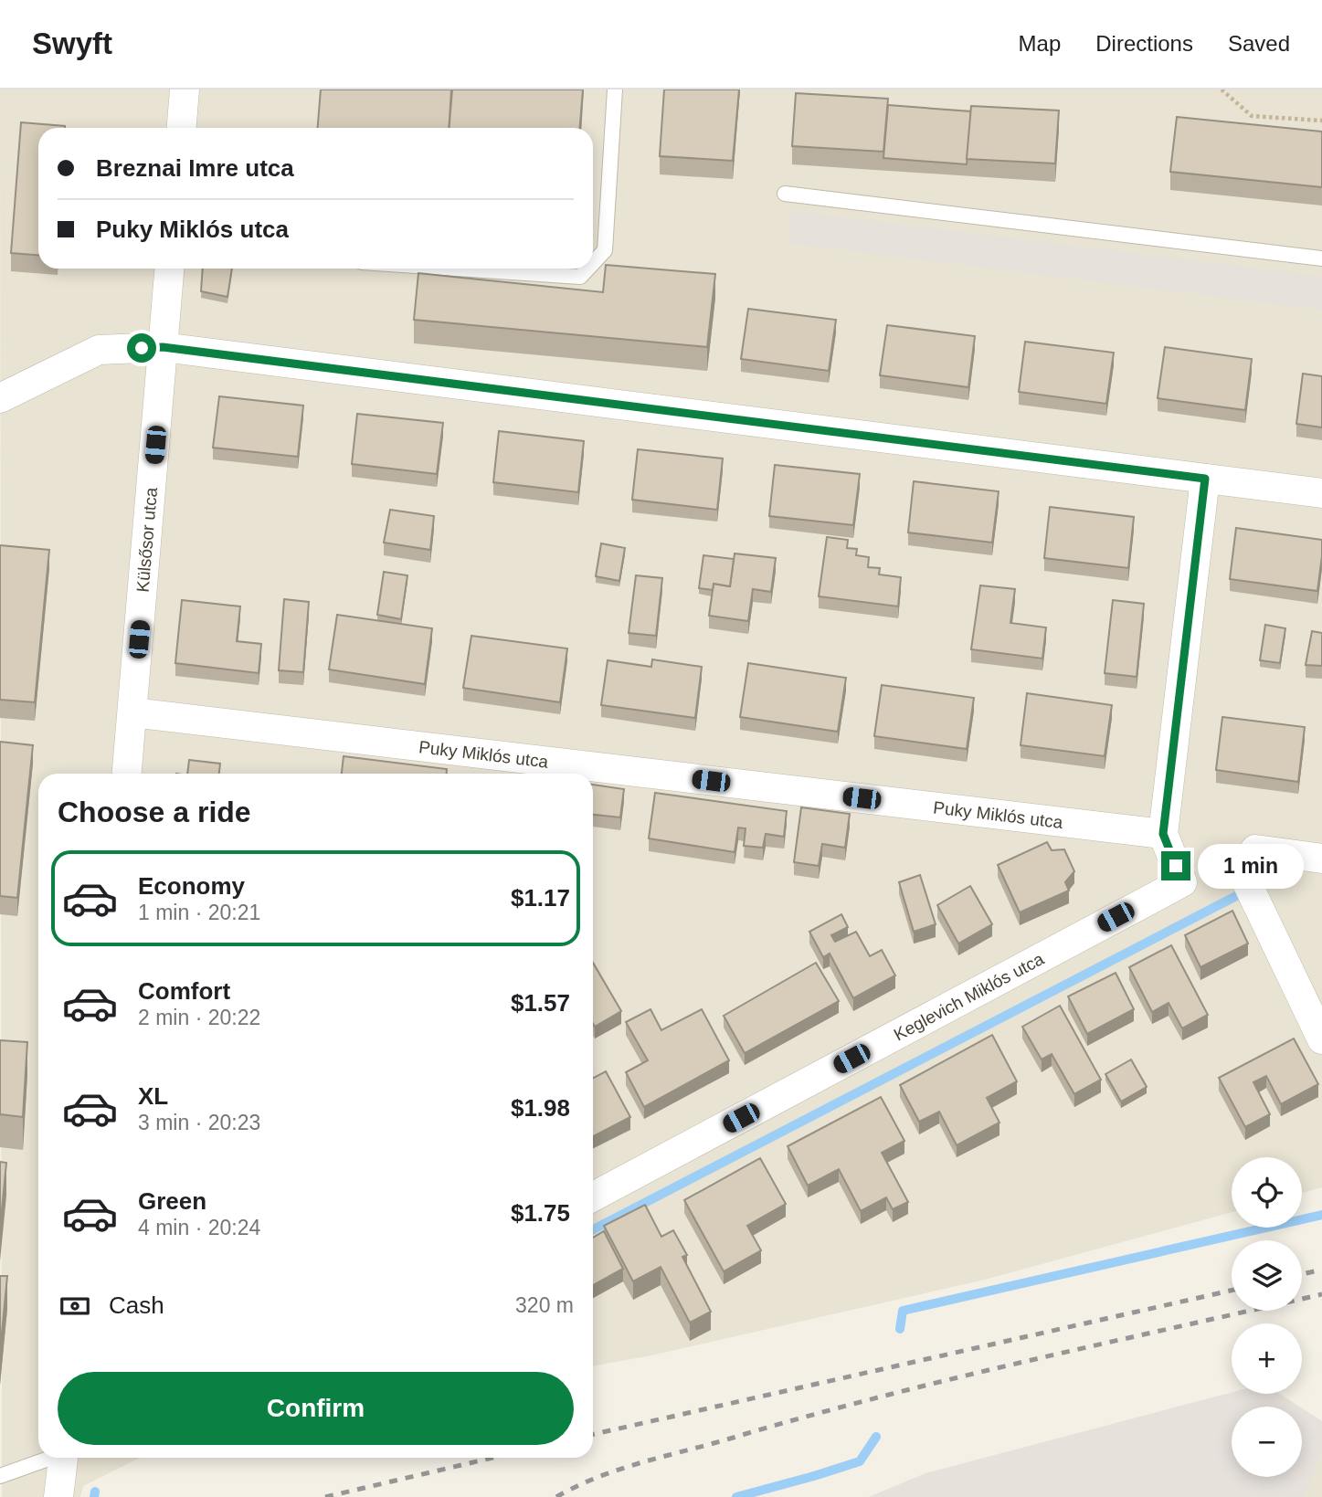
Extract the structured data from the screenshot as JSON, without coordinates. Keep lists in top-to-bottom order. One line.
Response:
{"streets":{"street":["Külsősor utca","Puky Miklós utca","Keglevich Miklós utca"]},"crossings":[["Külsősor utca","Puky Miklós utca"],["Puky Miklós utca","Keglevich Miklós utca"]],"page":{"header":"Swyft","nav":["Map","Directions","Saved"],"banner":["Breznai Imre utca","Puky Miklós utca"],"heading":"Choose a ride","bubble":"1 min","list":[{"name":"Economy","note":"1 min · 20:21","value":"$1.17"},{"name":"Comfort","note":"2 min · 20:22","value":"$1.57"},{"name":"XL","note":"3 min · 20:23","value":"$1.98"},{"name":"Green","note":"4 min · 20:24","value":"$1.75"}],"map_buttons":["+","−"],"pay":["Cash","320 m"],"buttons":"Confirm"}}
